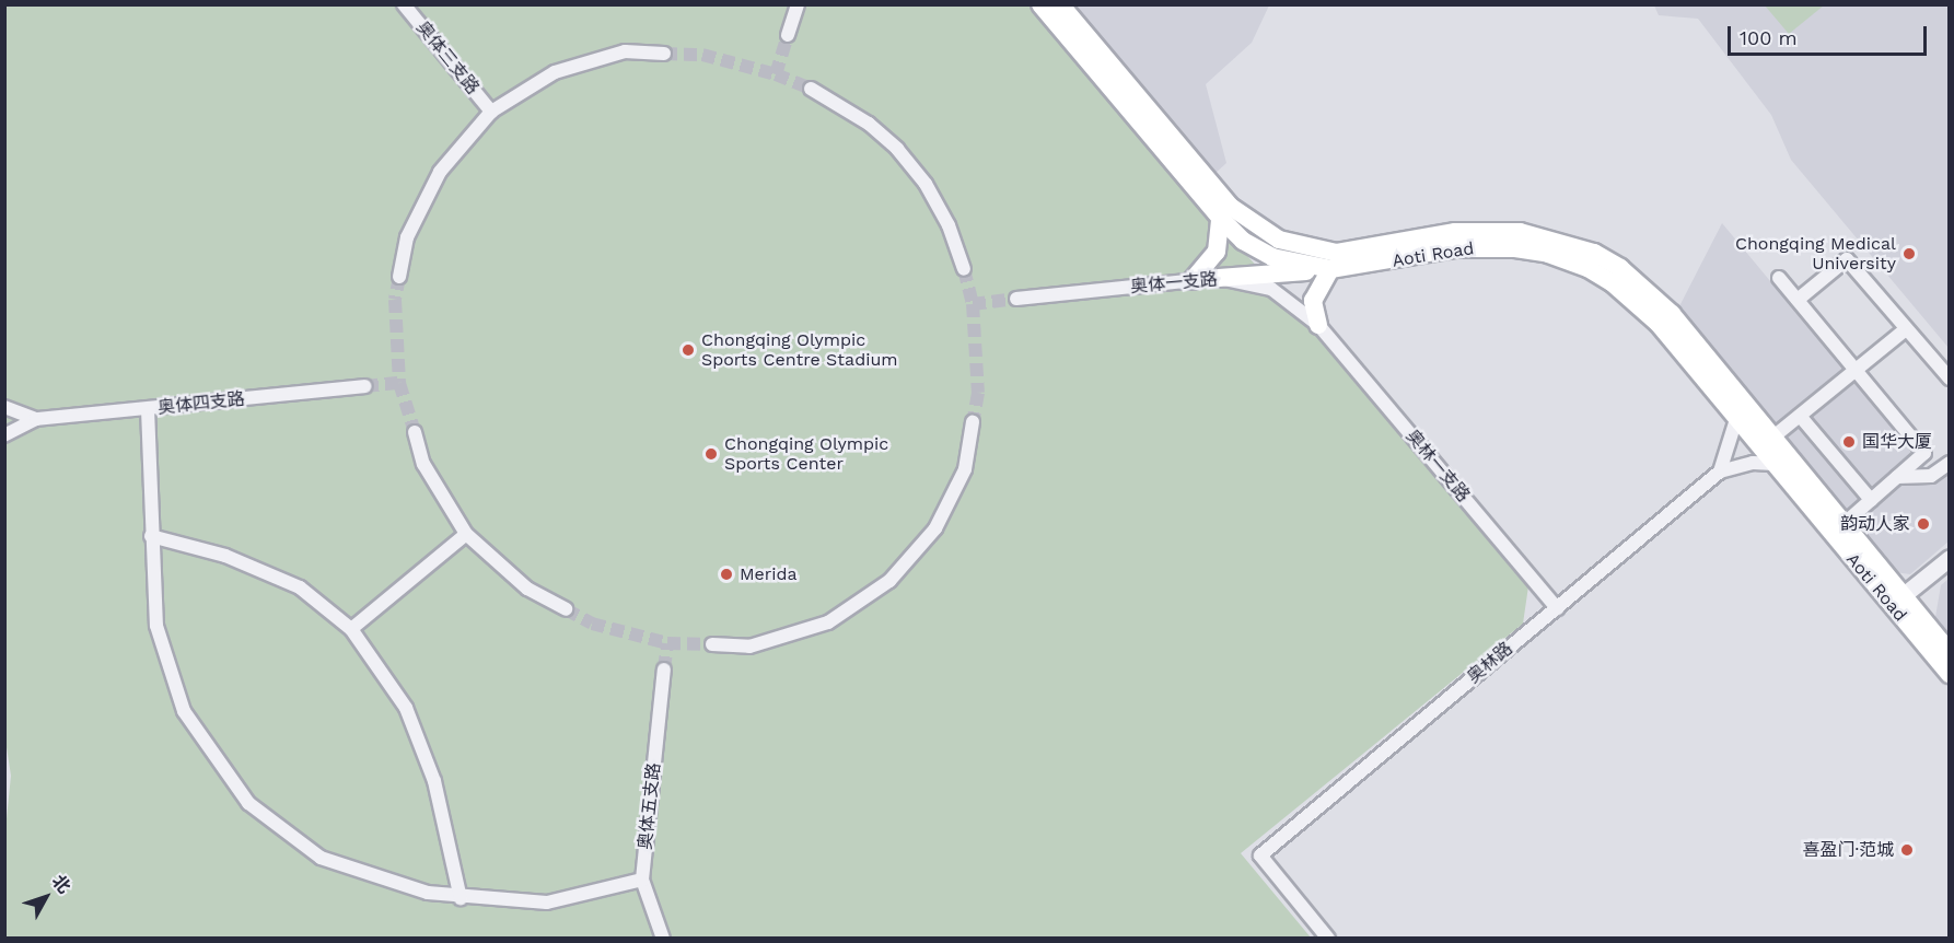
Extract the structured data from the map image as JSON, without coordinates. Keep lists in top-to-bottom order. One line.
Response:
{"streets":{"main road":["Aoti Road"],"street":["奥体三支路","奥体一支路","奥体四支路","奥林一支路","奥林路","奥体五支路"]},"crossings":[["Aoti Road","奥林路"],["奥体一支路","奥林一支路"],["奥林一支路","奥林路"]],"places":["Chongqing Medical University","Chongqing Olympic Sports Centre Stadium","国华大厦","Chongqing Olympic Sports Center","韵动人家","Merida","喜盈门·范城"],"scale_bar":"100 m","north":"top right"}
